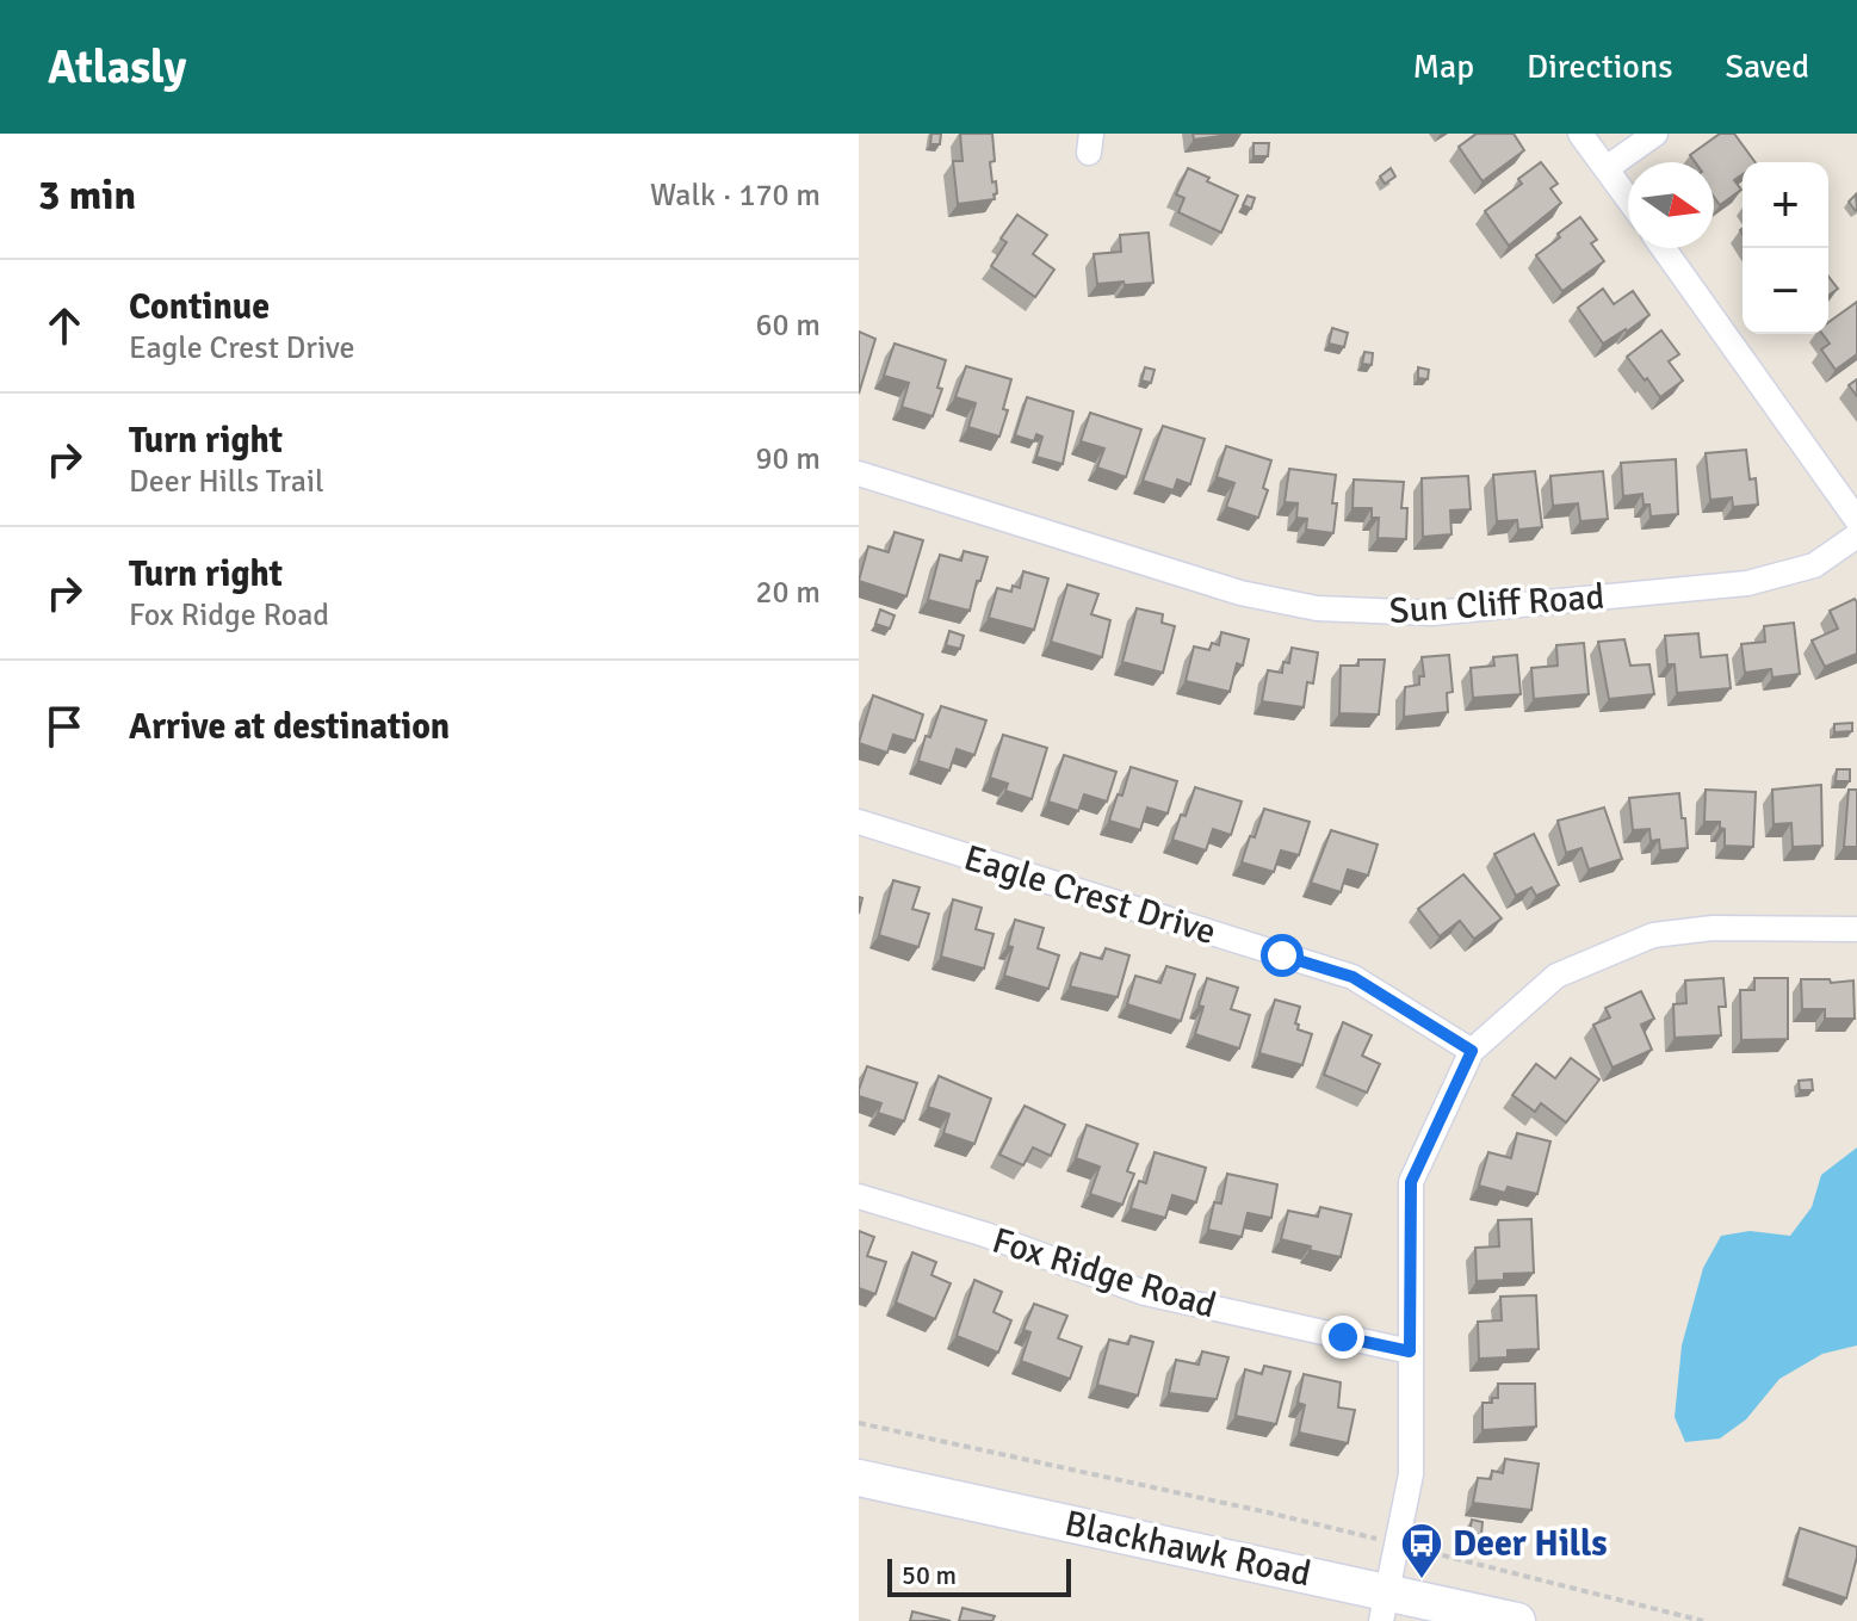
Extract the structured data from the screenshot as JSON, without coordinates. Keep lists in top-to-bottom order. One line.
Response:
{"streets":{"street":["Sun Cliff Road","Eagle Crest Drive","Fox Ridge Road","Blackhawk Road"]},"places":{"bus stop":["Deer Hills"]},"scale_bar":"50 m","north":"right","page":{"header":"Atlasly","nav":["Map","Directions","Saved"],"heading":["3 min","Walk · 170 m"],"map_buttons":["+","−"],"list":[["Continue","Eagle Crest Drive","60 m"],["Turn right","Deer Hills Trail","90 m"],["Turn right","Fox Ridge Road","20 m"],"Arrive at destination"],"scale":"50 m"}}
